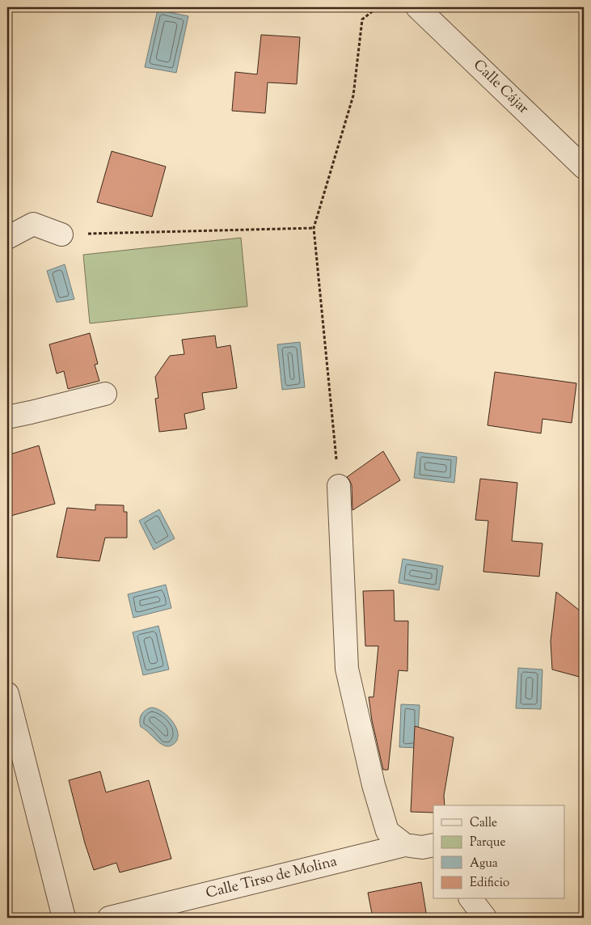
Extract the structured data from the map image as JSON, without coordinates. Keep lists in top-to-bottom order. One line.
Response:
{"streets":{"street":["Calle Cájar","Calle Tirso de Molina"]},"legend":["Calle","Parque","Agua","Edificio"]}
